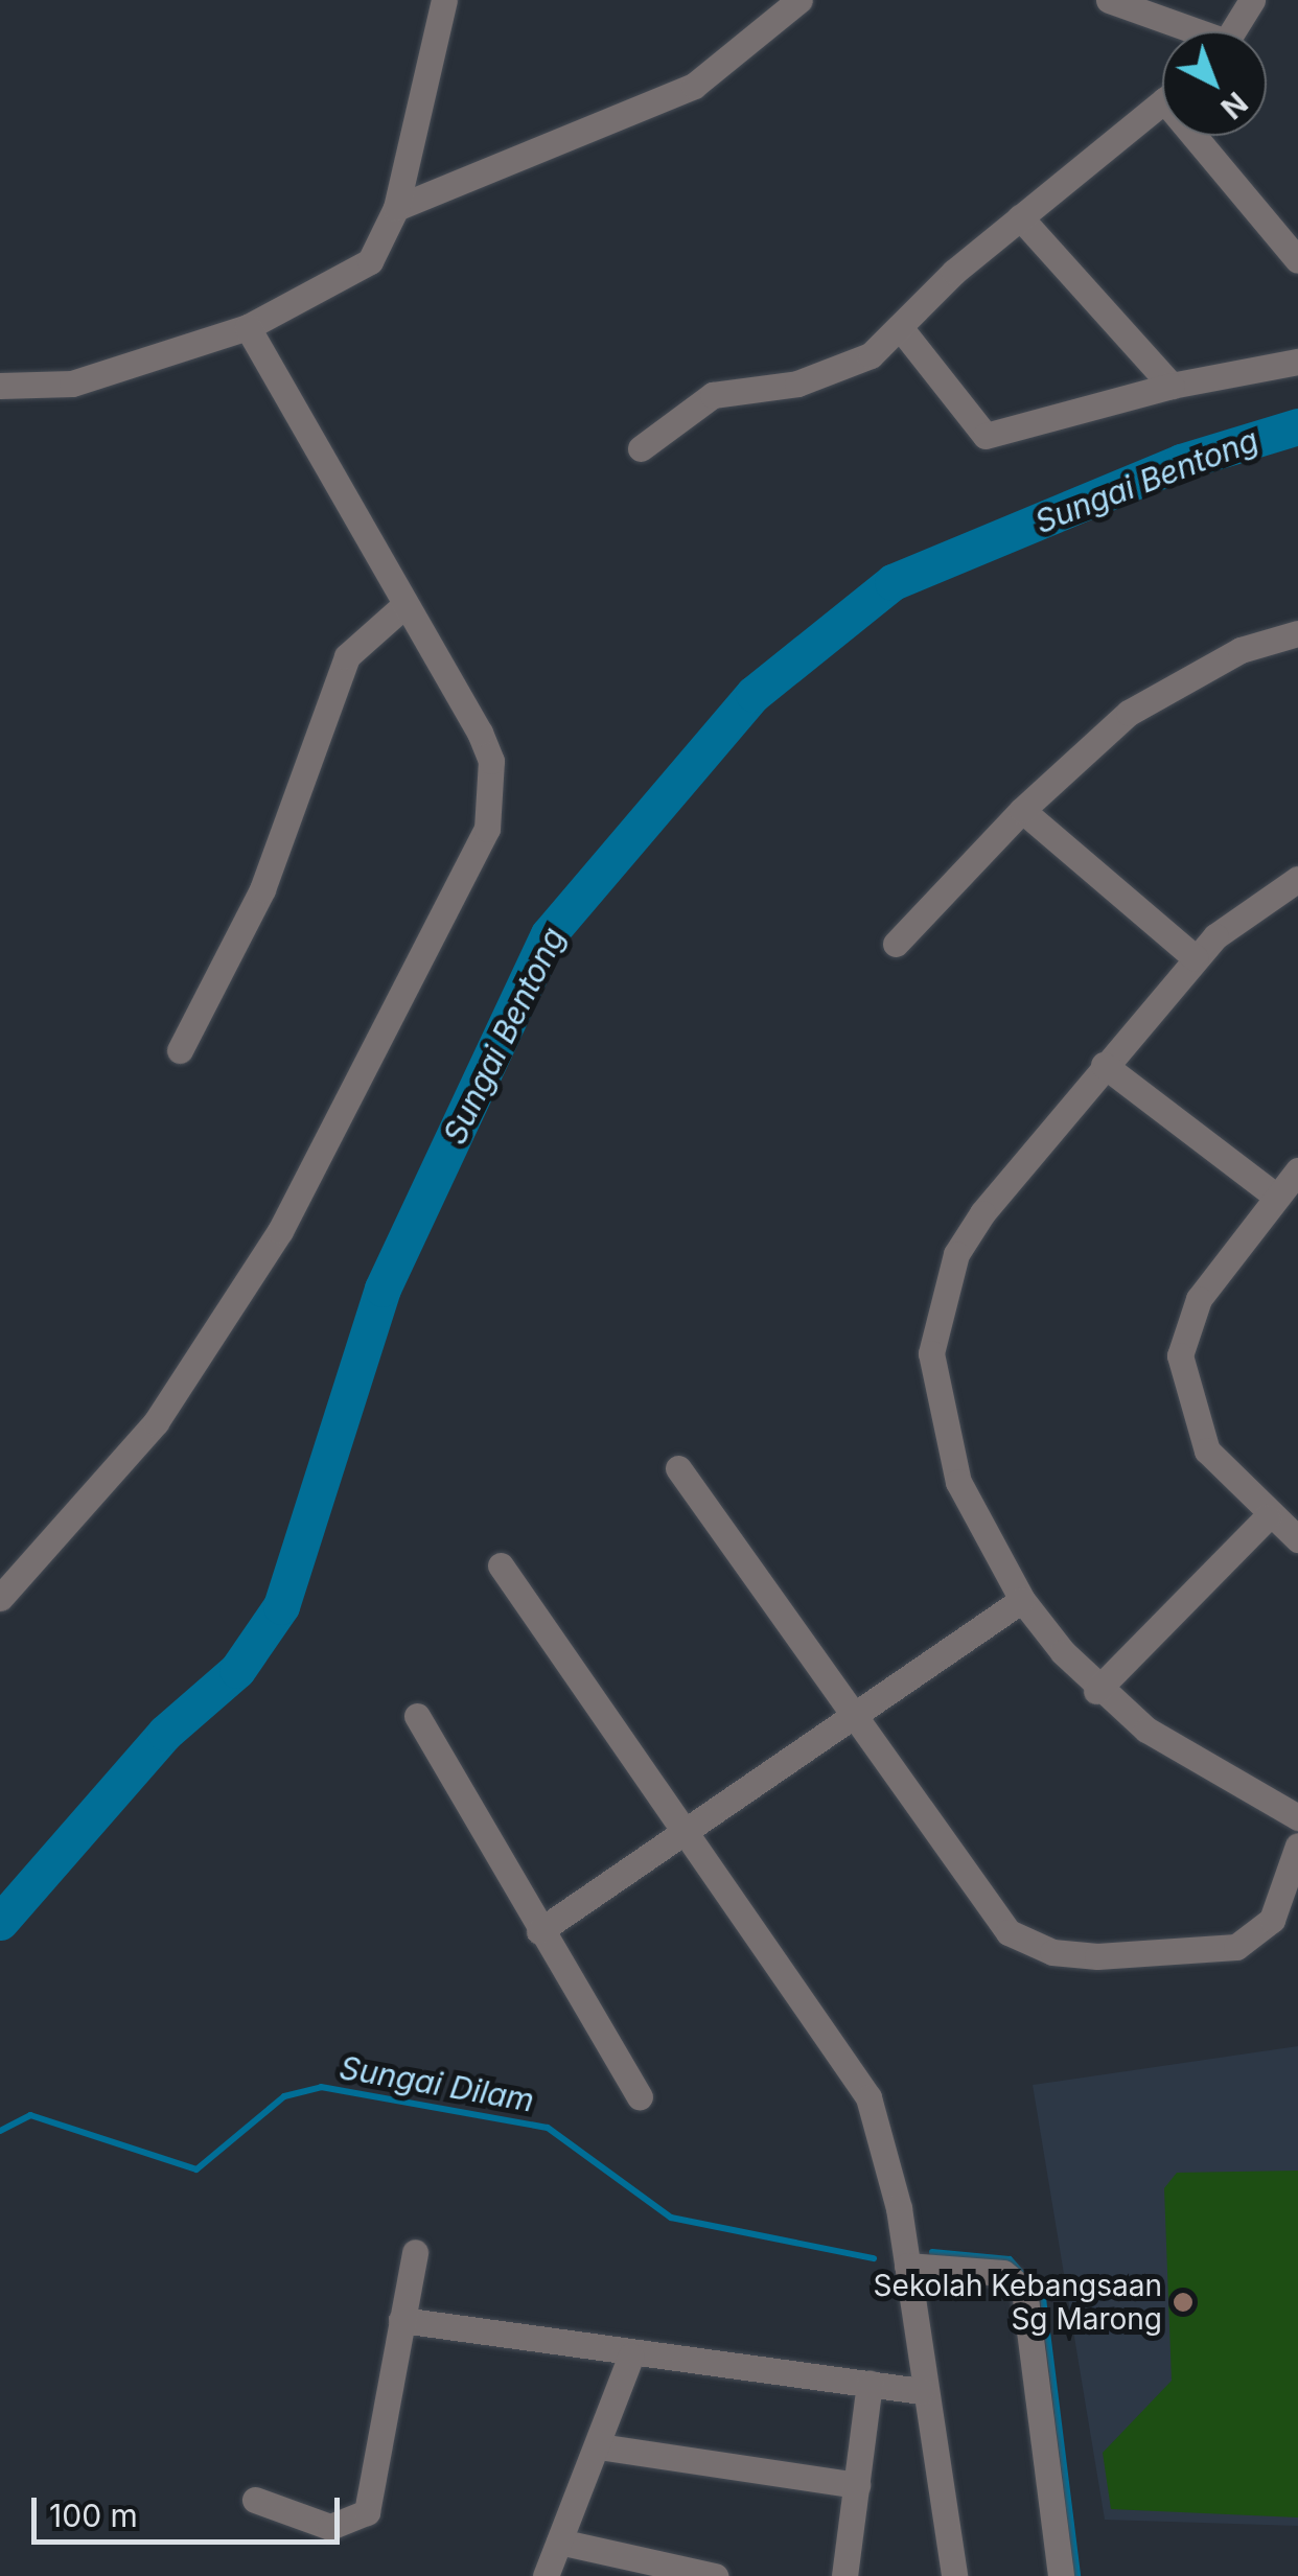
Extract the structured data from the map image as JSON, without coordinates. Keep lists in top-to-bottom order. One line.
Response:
{"water":["Sungai Bentong","Sungai Dilam"],"places":["Sekolah Kebangsaan Sg Marong"],"scale_bar":"100 m","north":"bottom right"}
